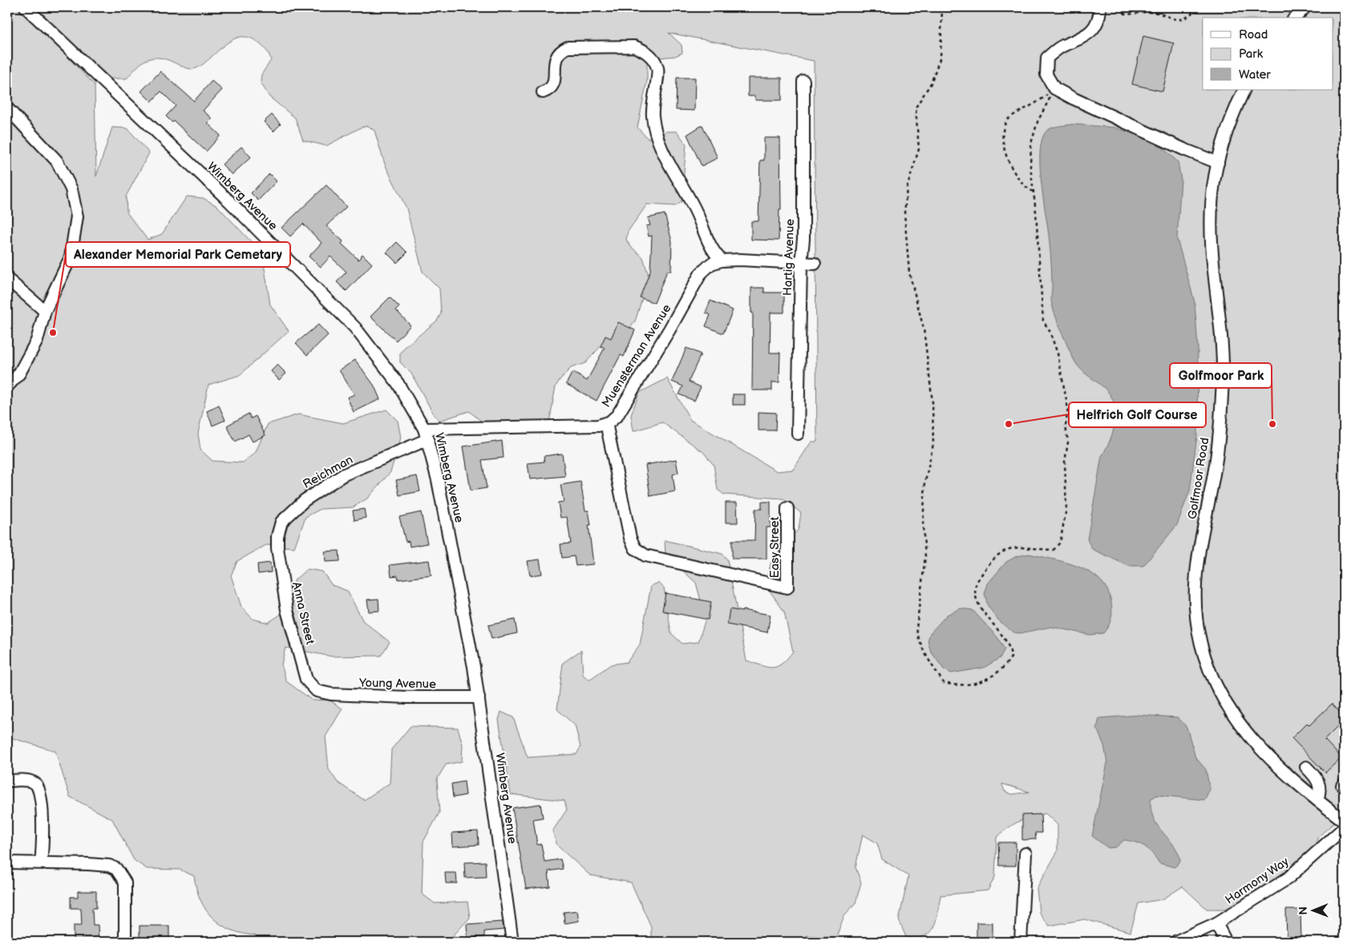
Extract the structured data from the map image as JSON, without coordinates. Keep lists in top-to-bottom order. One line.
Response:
{"streets":{"street":["Wimberg Avenue","Hartig Avenue","Muensterman Avenue","Reichman","Golfmoor Road","Easy Street","Anna Street","Young Avenue","Harmony Way"]},"crossings":[["Wimberg Avenue","Reichman"],["Wimberg Avenue","Young Avenue"],["Muensterman Avenue","Easy Street"],["Reichman","Anna Street"],["Anna Street","Young Avenue"]],"places":["Alexander Memorial Park Cemetary","Helfrich Golf Course","Golfmoor Park"],"legend":["Road","Park","Water"],"north":"left"}
